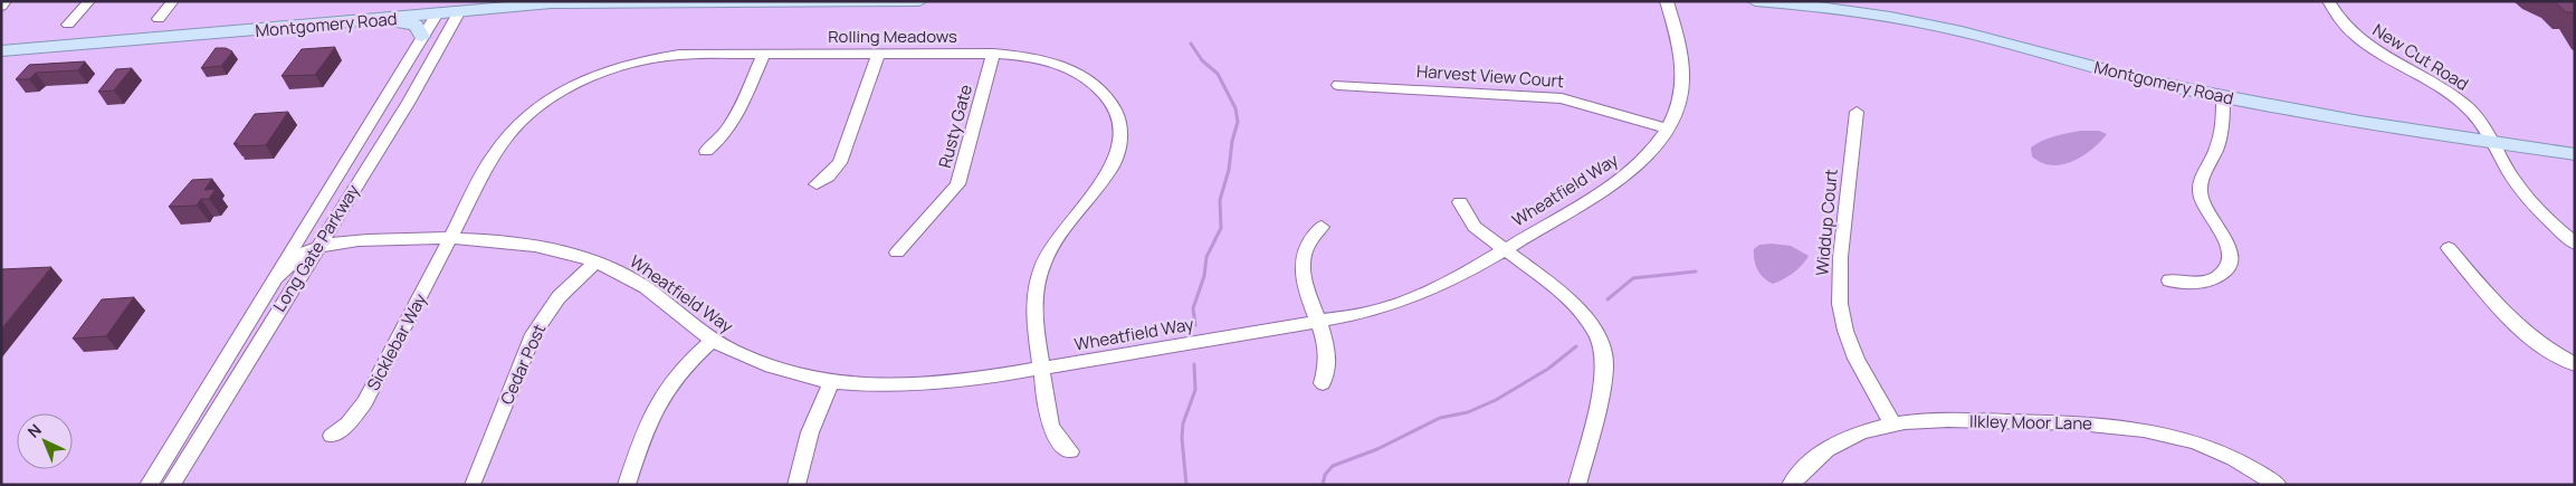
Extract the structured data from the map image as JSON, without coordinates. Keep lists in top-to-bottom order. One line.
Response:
{"streets":{"main road":["Montgomery Road"],"street":["Rolling Meadows","New Cut Road","Harvest View Court","Rusty Gate","Wheatfield Way","Widdup Court","Long Gate Parkway","Sicklebar Way","Cedar Post","Ilkley Moor Lane"]},"crossings":[["Montgomery Road","New Cut Road"],["Montgomery Road","Long Gate Parkway"],["Rolling Meadows","Rusty Gate"],["Rolling Meadows","Wheatfield Way"],["Rolling Meadows","Sicklebar Way"],["Harvest View Court","Wheatfield Way"],["Wheatfield Way","Long Gate Parkway"],["Wheatfield Way","Sicklebar Way"],["Wheatfield Way","Cedar Post"],["Widdup Court","Ilkley Moor Lane"]],"north":"top left"}
